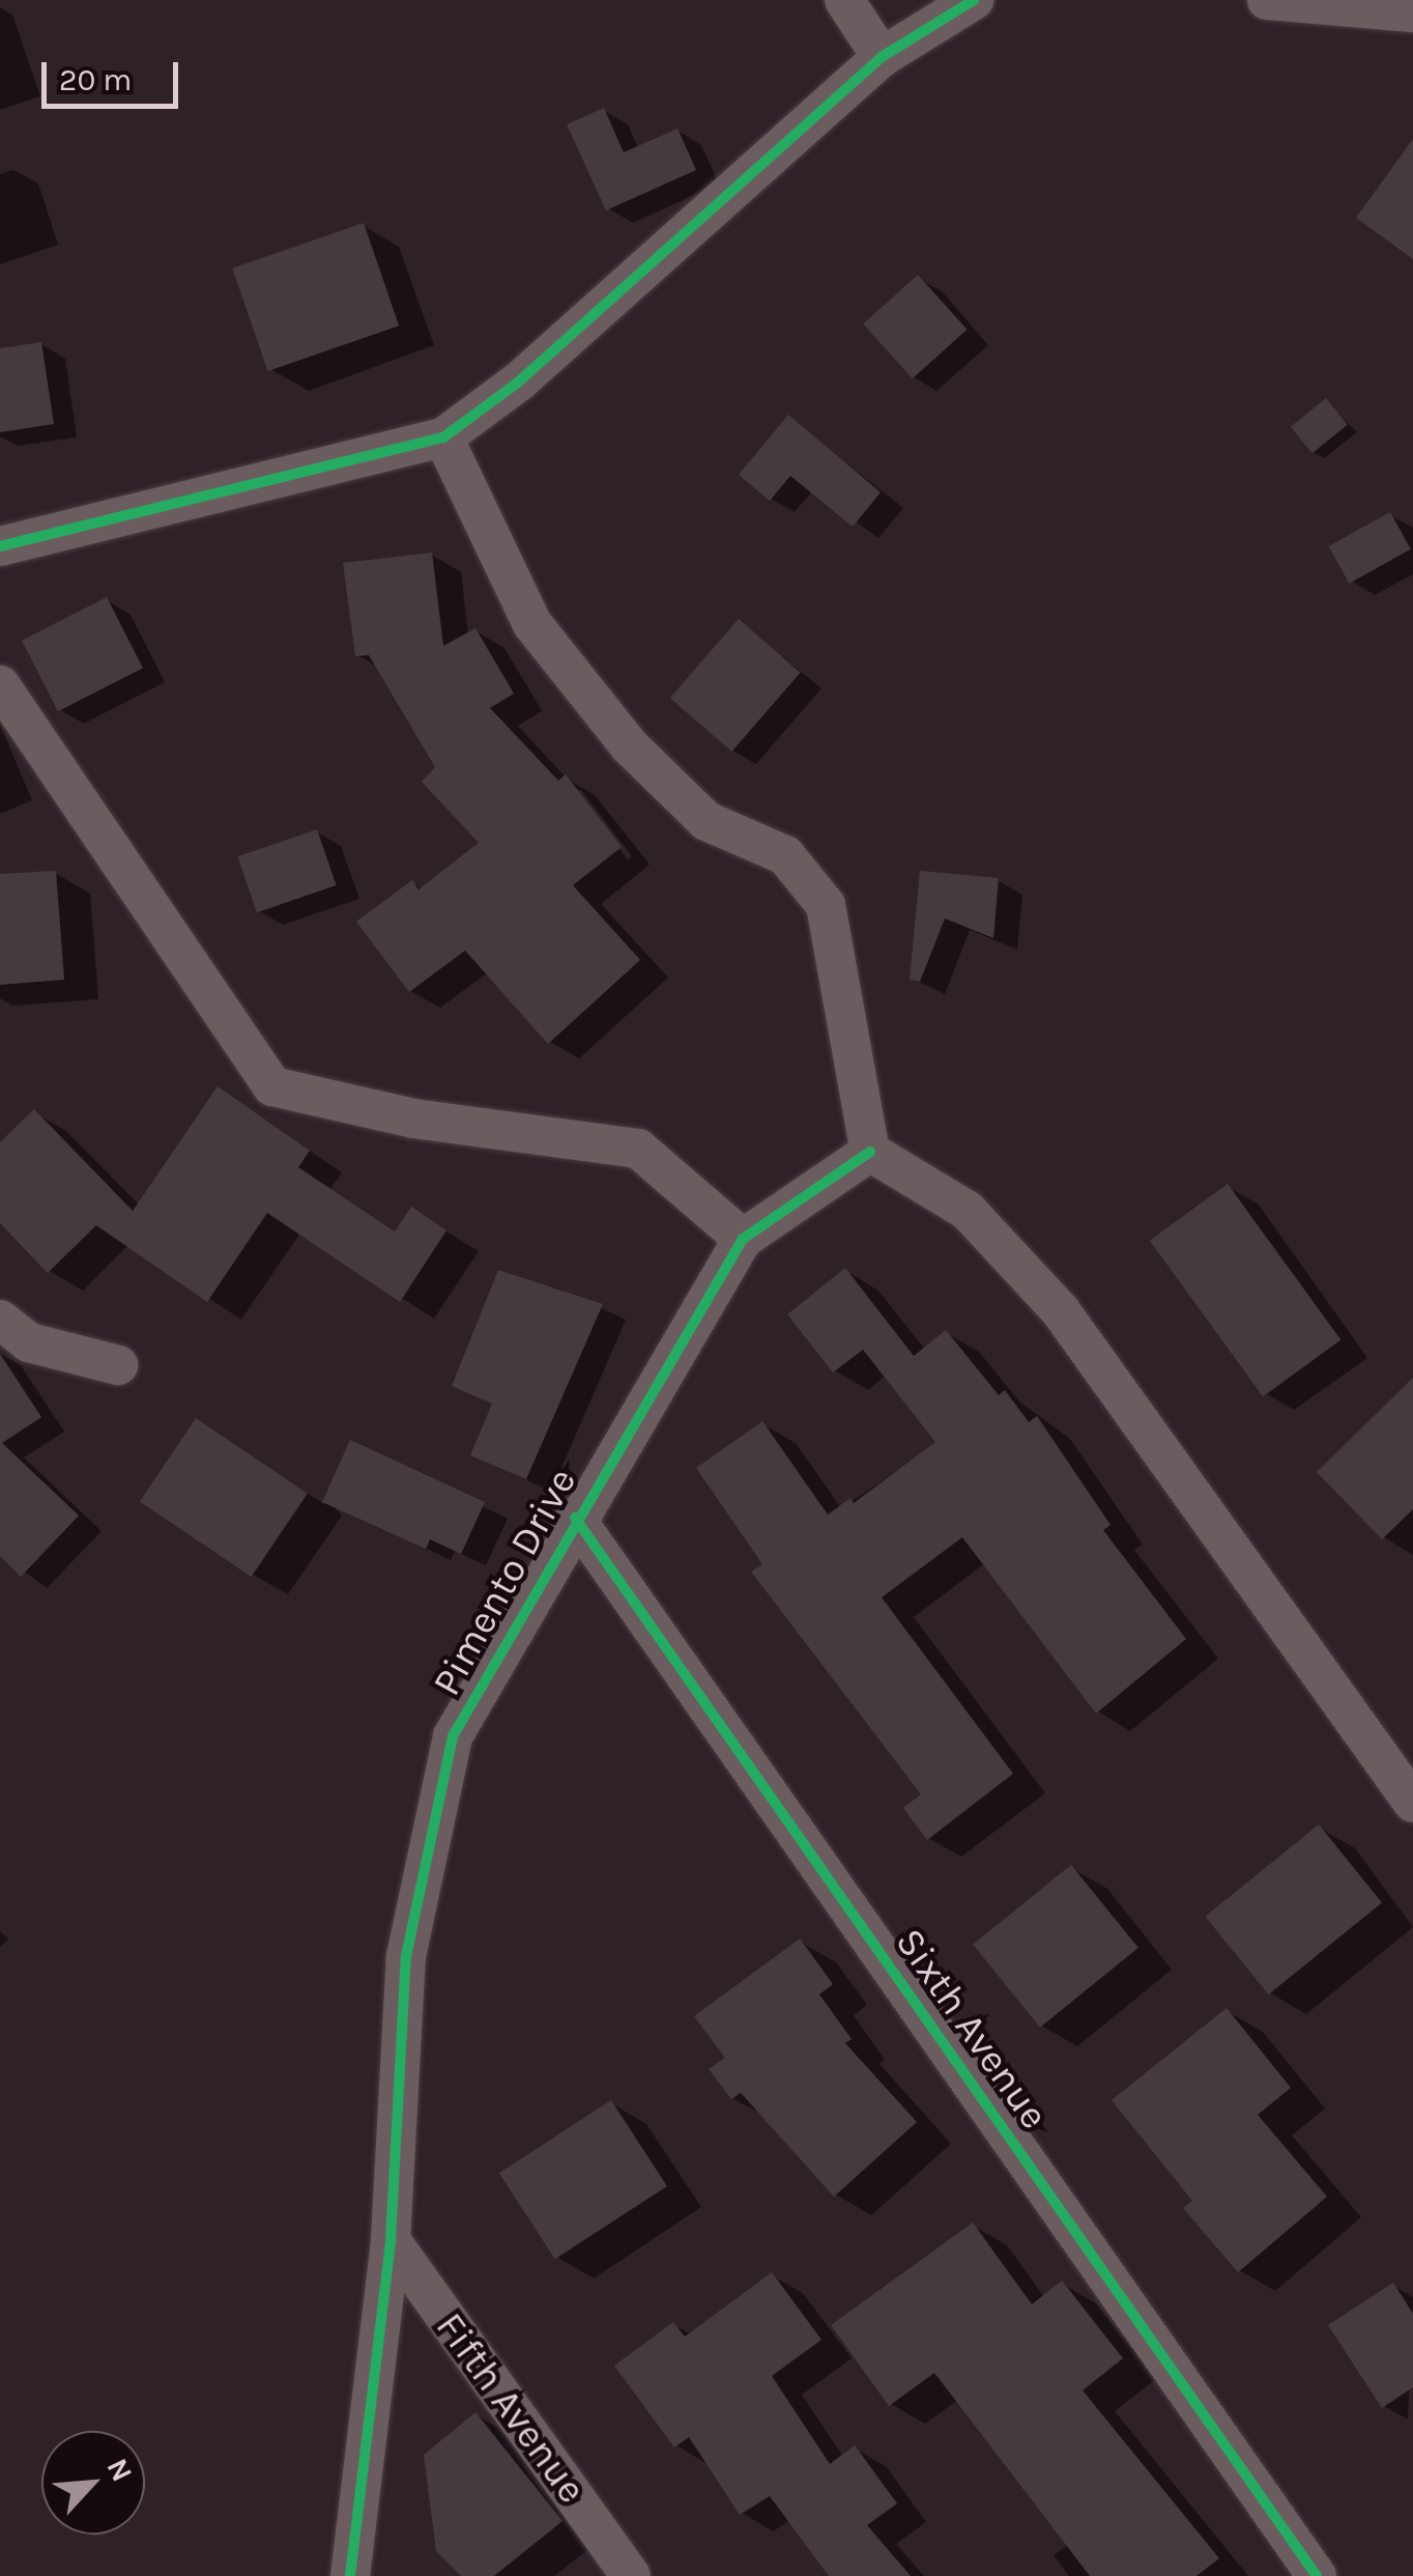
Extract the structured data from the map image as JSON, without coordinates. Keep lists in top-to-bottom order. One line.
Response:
{"streets":{"street":["Pimento Drive","Sixth Avenue","Fifth Avenue"]},"crossings":[["Pimento Drive","Sixth Avenue"],["Pimento Drive","Fifth Avenue"]],"scale_bar":"20 m","north":"top right"}
